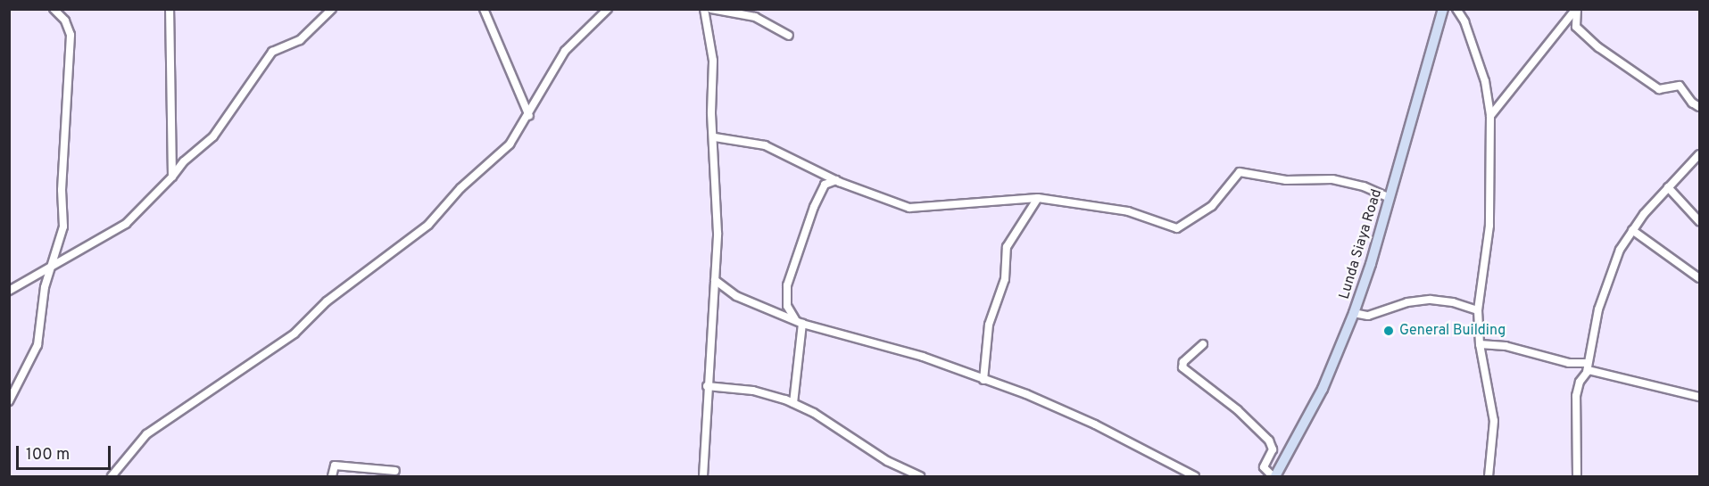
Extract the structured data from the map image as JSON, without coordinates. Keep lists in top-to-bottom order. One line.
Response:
{"streets":{"main road":["Lunda Siaya Road"]},"places":["General Building"],"scale_bar":"100 m"}
